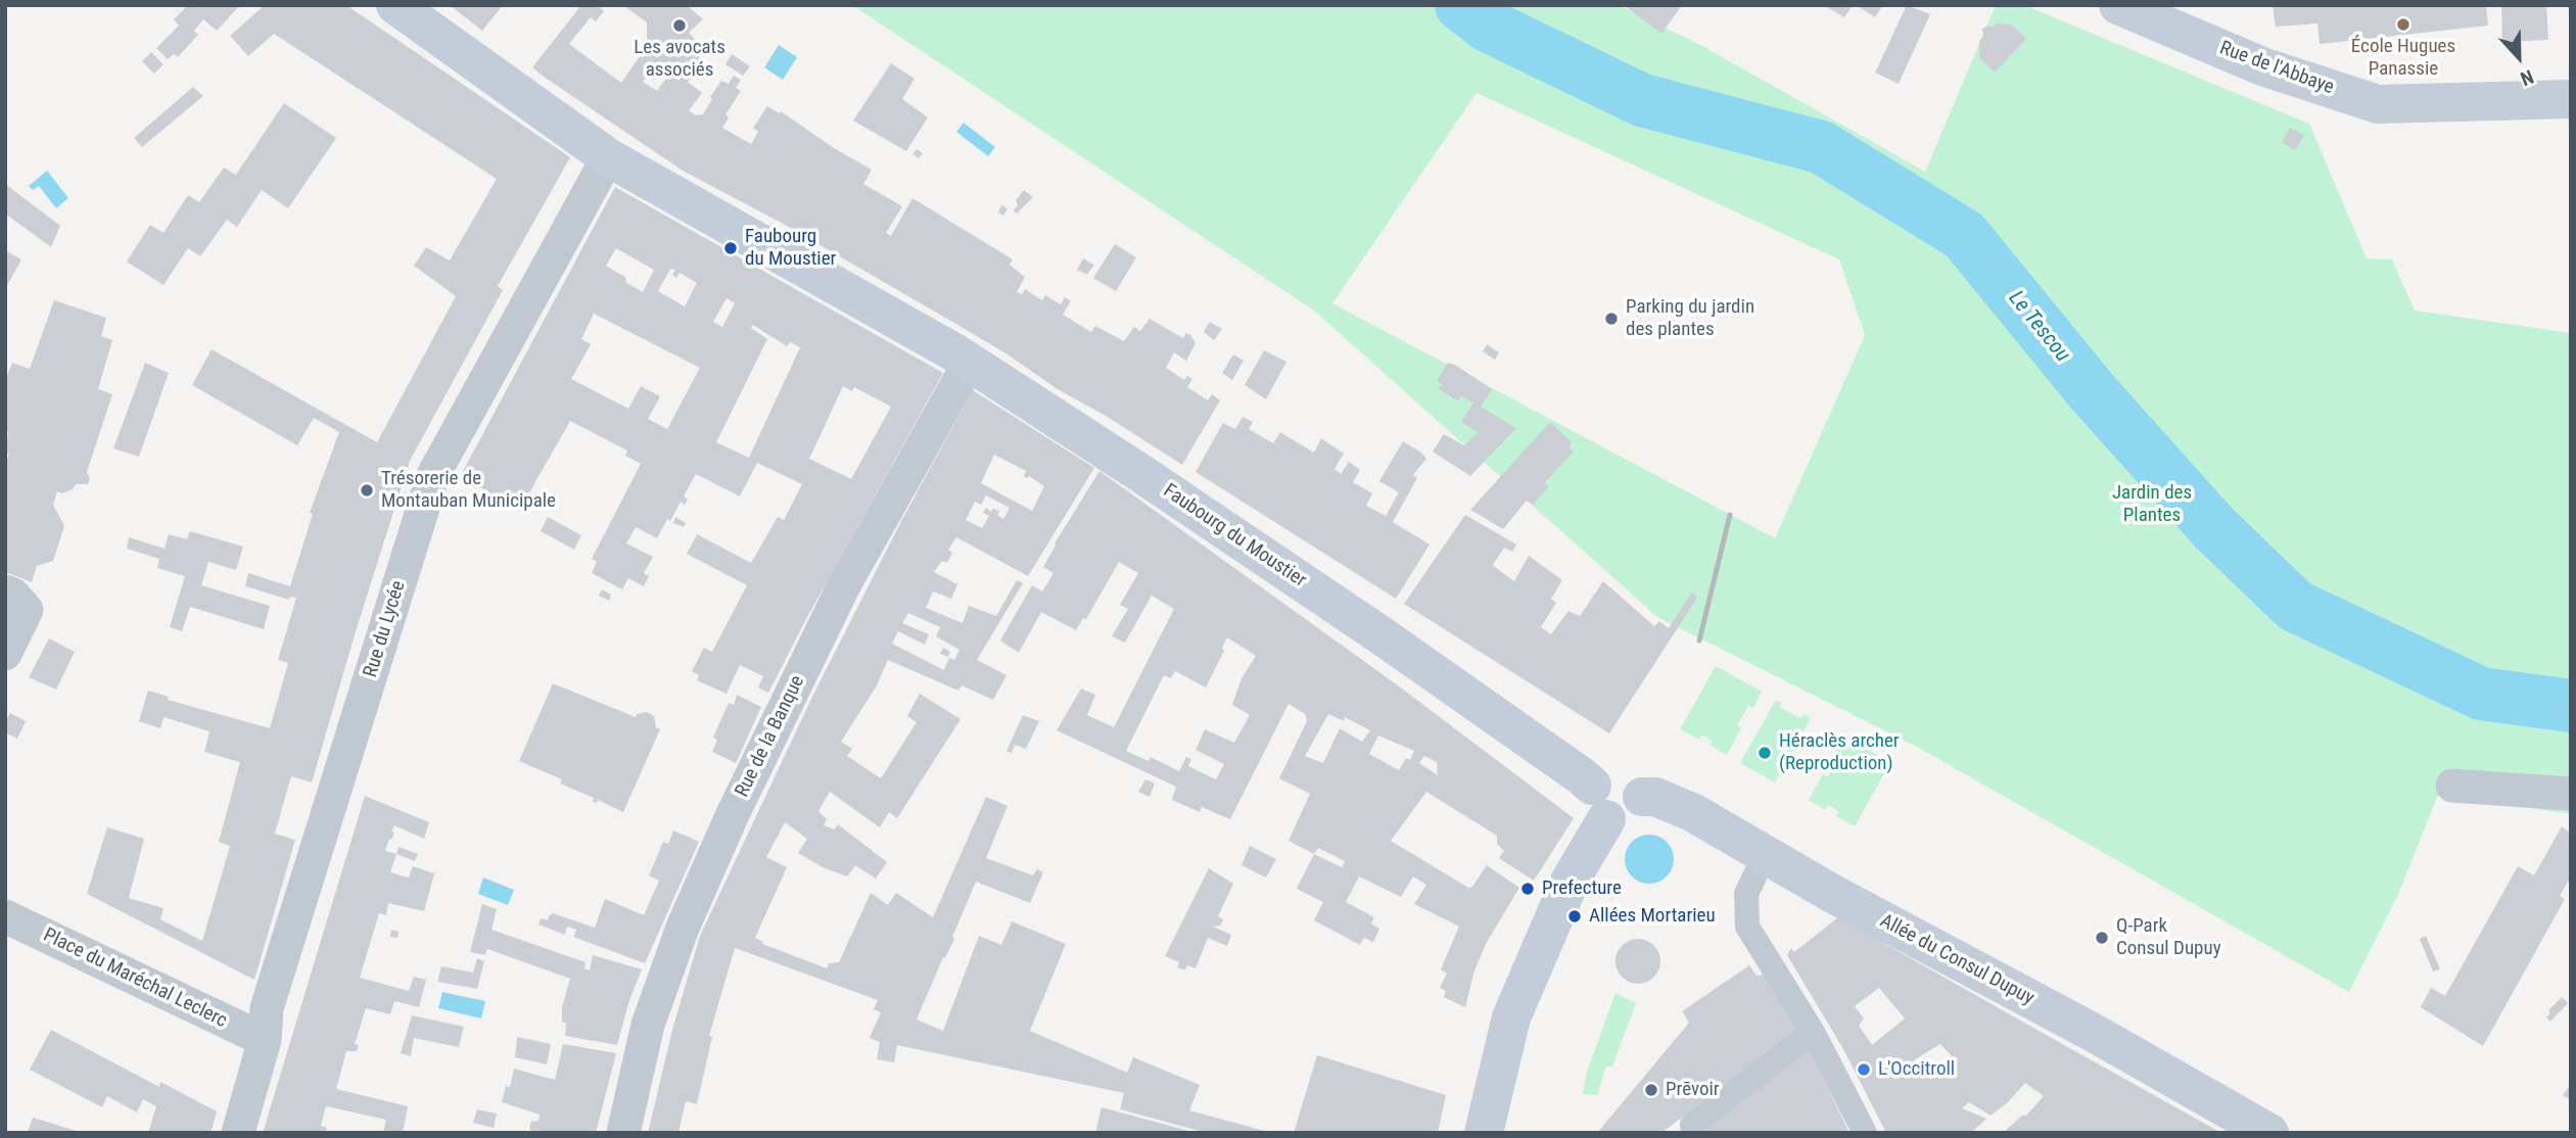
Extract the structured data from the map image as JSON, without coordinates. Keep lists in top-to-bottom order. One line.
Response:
{"streets":{"main road":["Rue de l'Abbaye","Faubourg du Moustier","Allée du Consul Dupuy"],"street":["Rue du Lycée","Rue de la Banque","Place du Maréchal Leclerc"]},"crossings":[["Faubourg du Moustier","Rue du Lycée"],["Faubourg du Moustier","Rue de la Banque"],["Faubourg du Moustier","Allée du Consul Dupuy"],["Rue du Lycée","Place du Maréchal Leclerc"]],"water":["Le Tescou"],"parks":["Jardin des Plantes"],"places":["École Hugues Panassie","Les avocats associés","Faubourg du Moustier","Parking du jardin des plantes","Trésorerie de Montauban Municipale","Héraclès archer (Reproduction)","Prefecture","Allées Mortarieu","Q-Park Consul Dupuy","L'Occitroll","Prēvoir"],"north":"bottom"}
